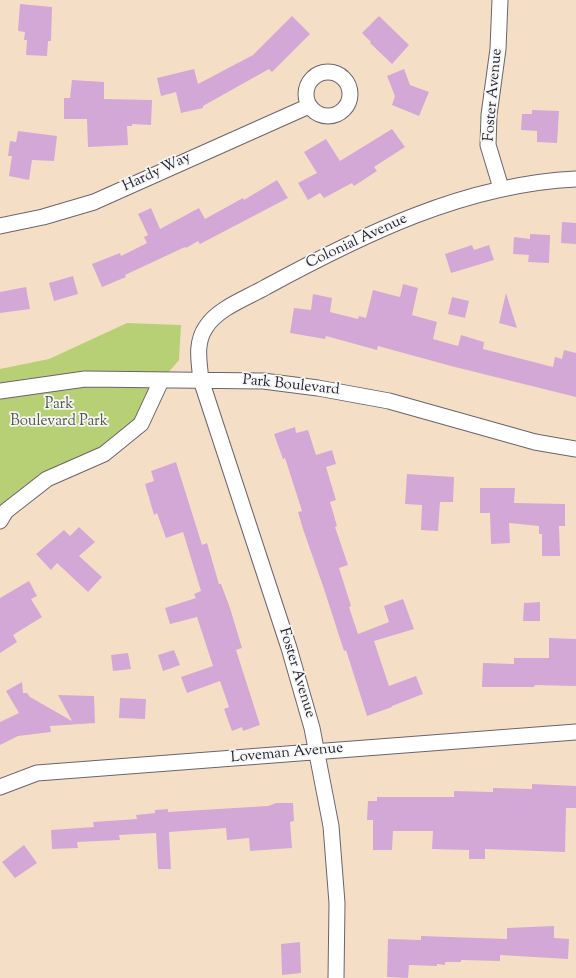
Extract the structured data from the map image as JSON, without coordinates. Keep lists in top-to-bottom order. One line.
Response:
{"streets":{"street":["Foster Avenue","Hardy Way","Colonial Avenue","Park Boulevard","Loveman Avenue"]},"crossings":[["Foster Avenue","Colonial Avenue"],["Foster Avenue","Park Boulevard"],["Foster Avenue","Loveman Avenue"],["Colonial Avenue","Park Boulevard"]],"parks":["Park Boulevard Park"]}
